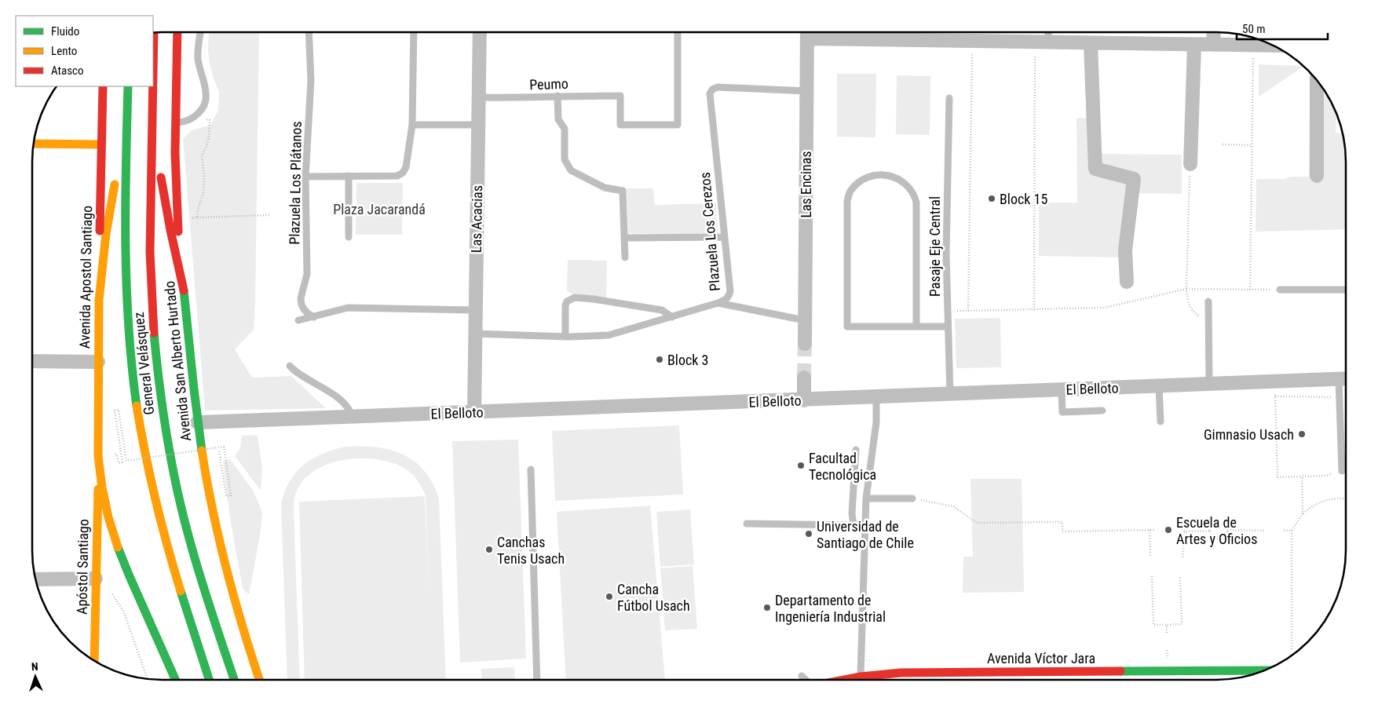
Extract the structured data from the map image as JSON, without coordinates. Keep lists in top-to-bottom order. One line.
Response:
{"streets":{"main road":["Avenida Apostol Santiago","Avenida San Alberto Hurtado","General Velásquez","Apóstol Santiago","Avenida Víctor Jara"],"street":["Las Encinas","Las Acacias","El Belloto"],"lane":["Peumo","Plazuela Los Plátanos","Plazuela Los Cerezos","Pasaje Eje Central"]},"crossings":[["Peumo","Las Acacias"],["Las Encinas","Plazuela Los Cerezos"],["Las Acacias","Plazuela Los Cerezos"],["Las Acacias","El Belloto"],["Pasaje Eje Central","El Belloto"],["Avenida Apostol Santiago","Apóstol Santiago"],["Avenida San Alberto Hurtado","El Belloto"]],"parks":["Plaza Jacarandá"],"places":["Block 15","Block 3","Gimnasio Usach","Facultad Tecnológica","Escuela de Artes y Oficios","Universidad de Santiago de Chile","Canchas Tenis Usach","Cancha Fútbol Usach","Departamento de Ingeniería Industrial"],"legend":["Fluido","Lento","Atasco"],"scale_bar":"50 m","north":"top"}
